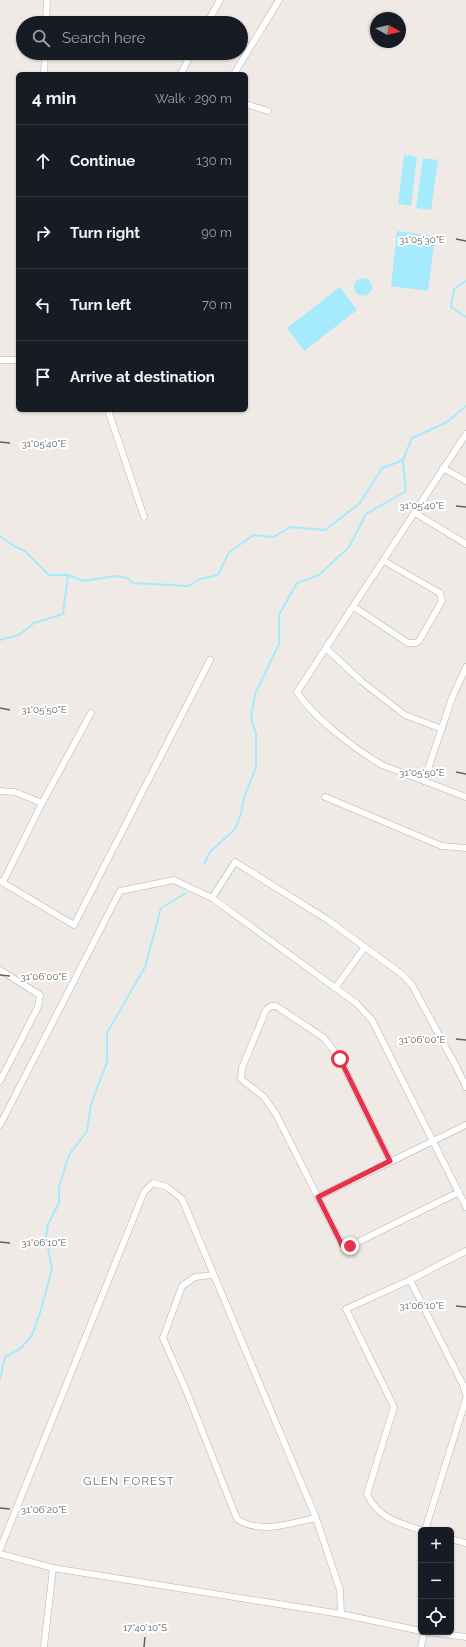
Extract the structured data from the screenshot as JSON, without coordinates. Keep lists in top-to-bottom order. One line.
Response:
{"districts":["GLEN FOREST"],"north":"right","page":{"search":"Search here","heading":["4 min","Walk · 290 m"],"list":[["Continue","130 m"],["Turn right","90 m"],["Turn left","70 m"],"Arrive at destination"],"map_buttons":["+","−"]},"coordinates":["31°05'30\"E","31°05'40\"E","31°05'50\"E","31°06'00\"E","31°06'10\"E","31°06'20\"E","17°40'10\"S"]}
